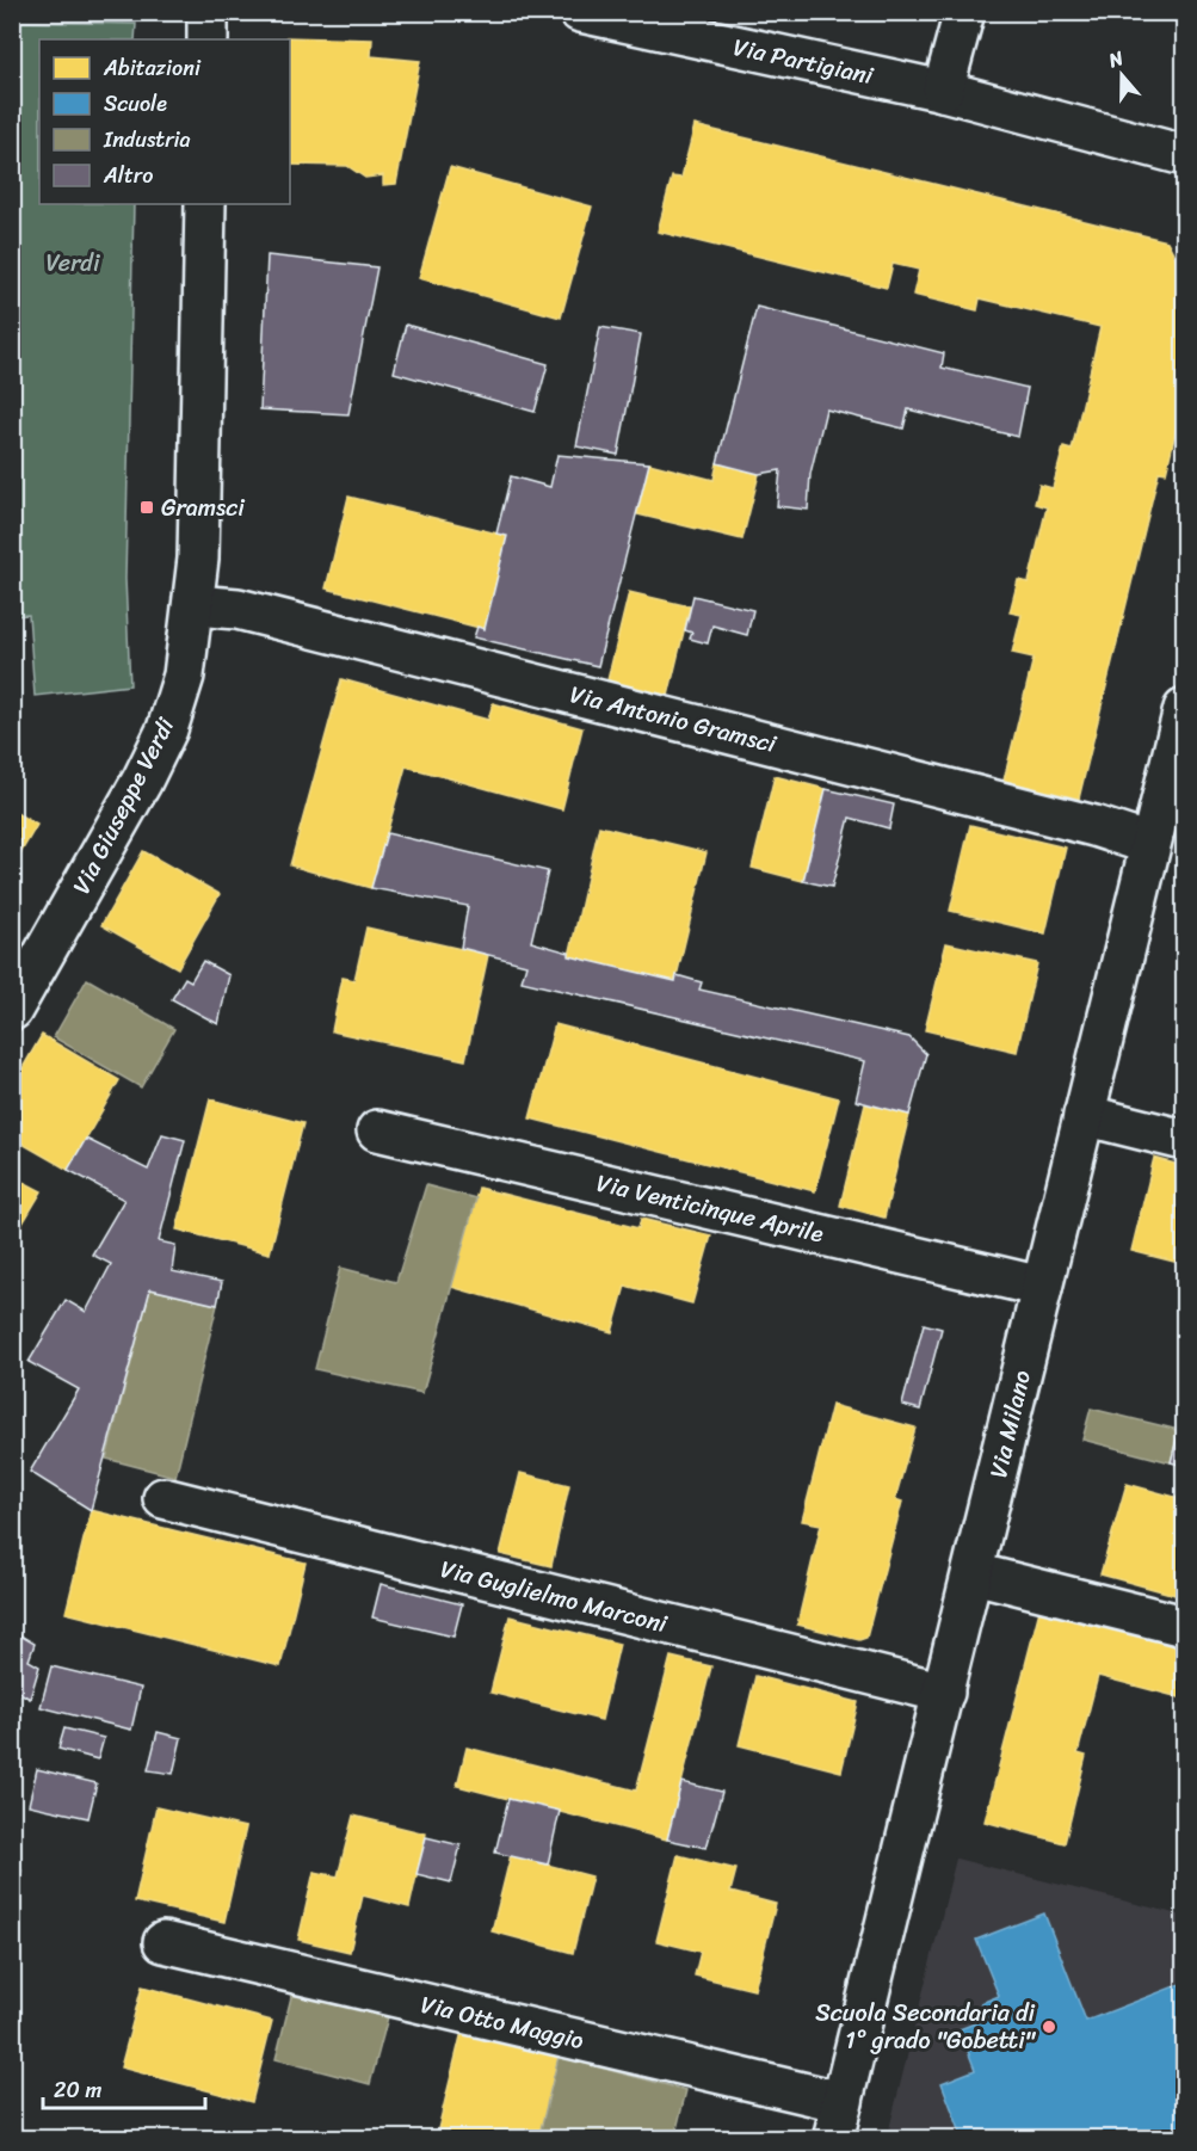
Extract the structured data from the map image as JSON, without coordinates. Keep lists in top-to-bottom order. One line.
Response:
{"streets":{"street":["Via Partigiani","Via Antonio Gramsci","Via Giuseppe Verdi","Via Venticinque Aprile","Via Milano","Via Guglielmo Marconi","Via Otto Maggio"]},"crossings":[["Via Antonio Gramsci","Via Giuseppe Verdi"],["Via Antonio Gramsci","Via Milano"],["Via Venticinque Aprile","Via Milano"],["Via Milano","Via Guglielmo Marconi"],["Via Milano","Via Otto Maggio"]],"parks":["Verdi"],"places":{"transit":["Gramsci"],"other":["Scuola Secondaria di 1° grado \"Gobetti\""]},"legend":["Abitazioni","Scuole","Industria","Altro"],"scale_bar":"20 m","north":"top"}
